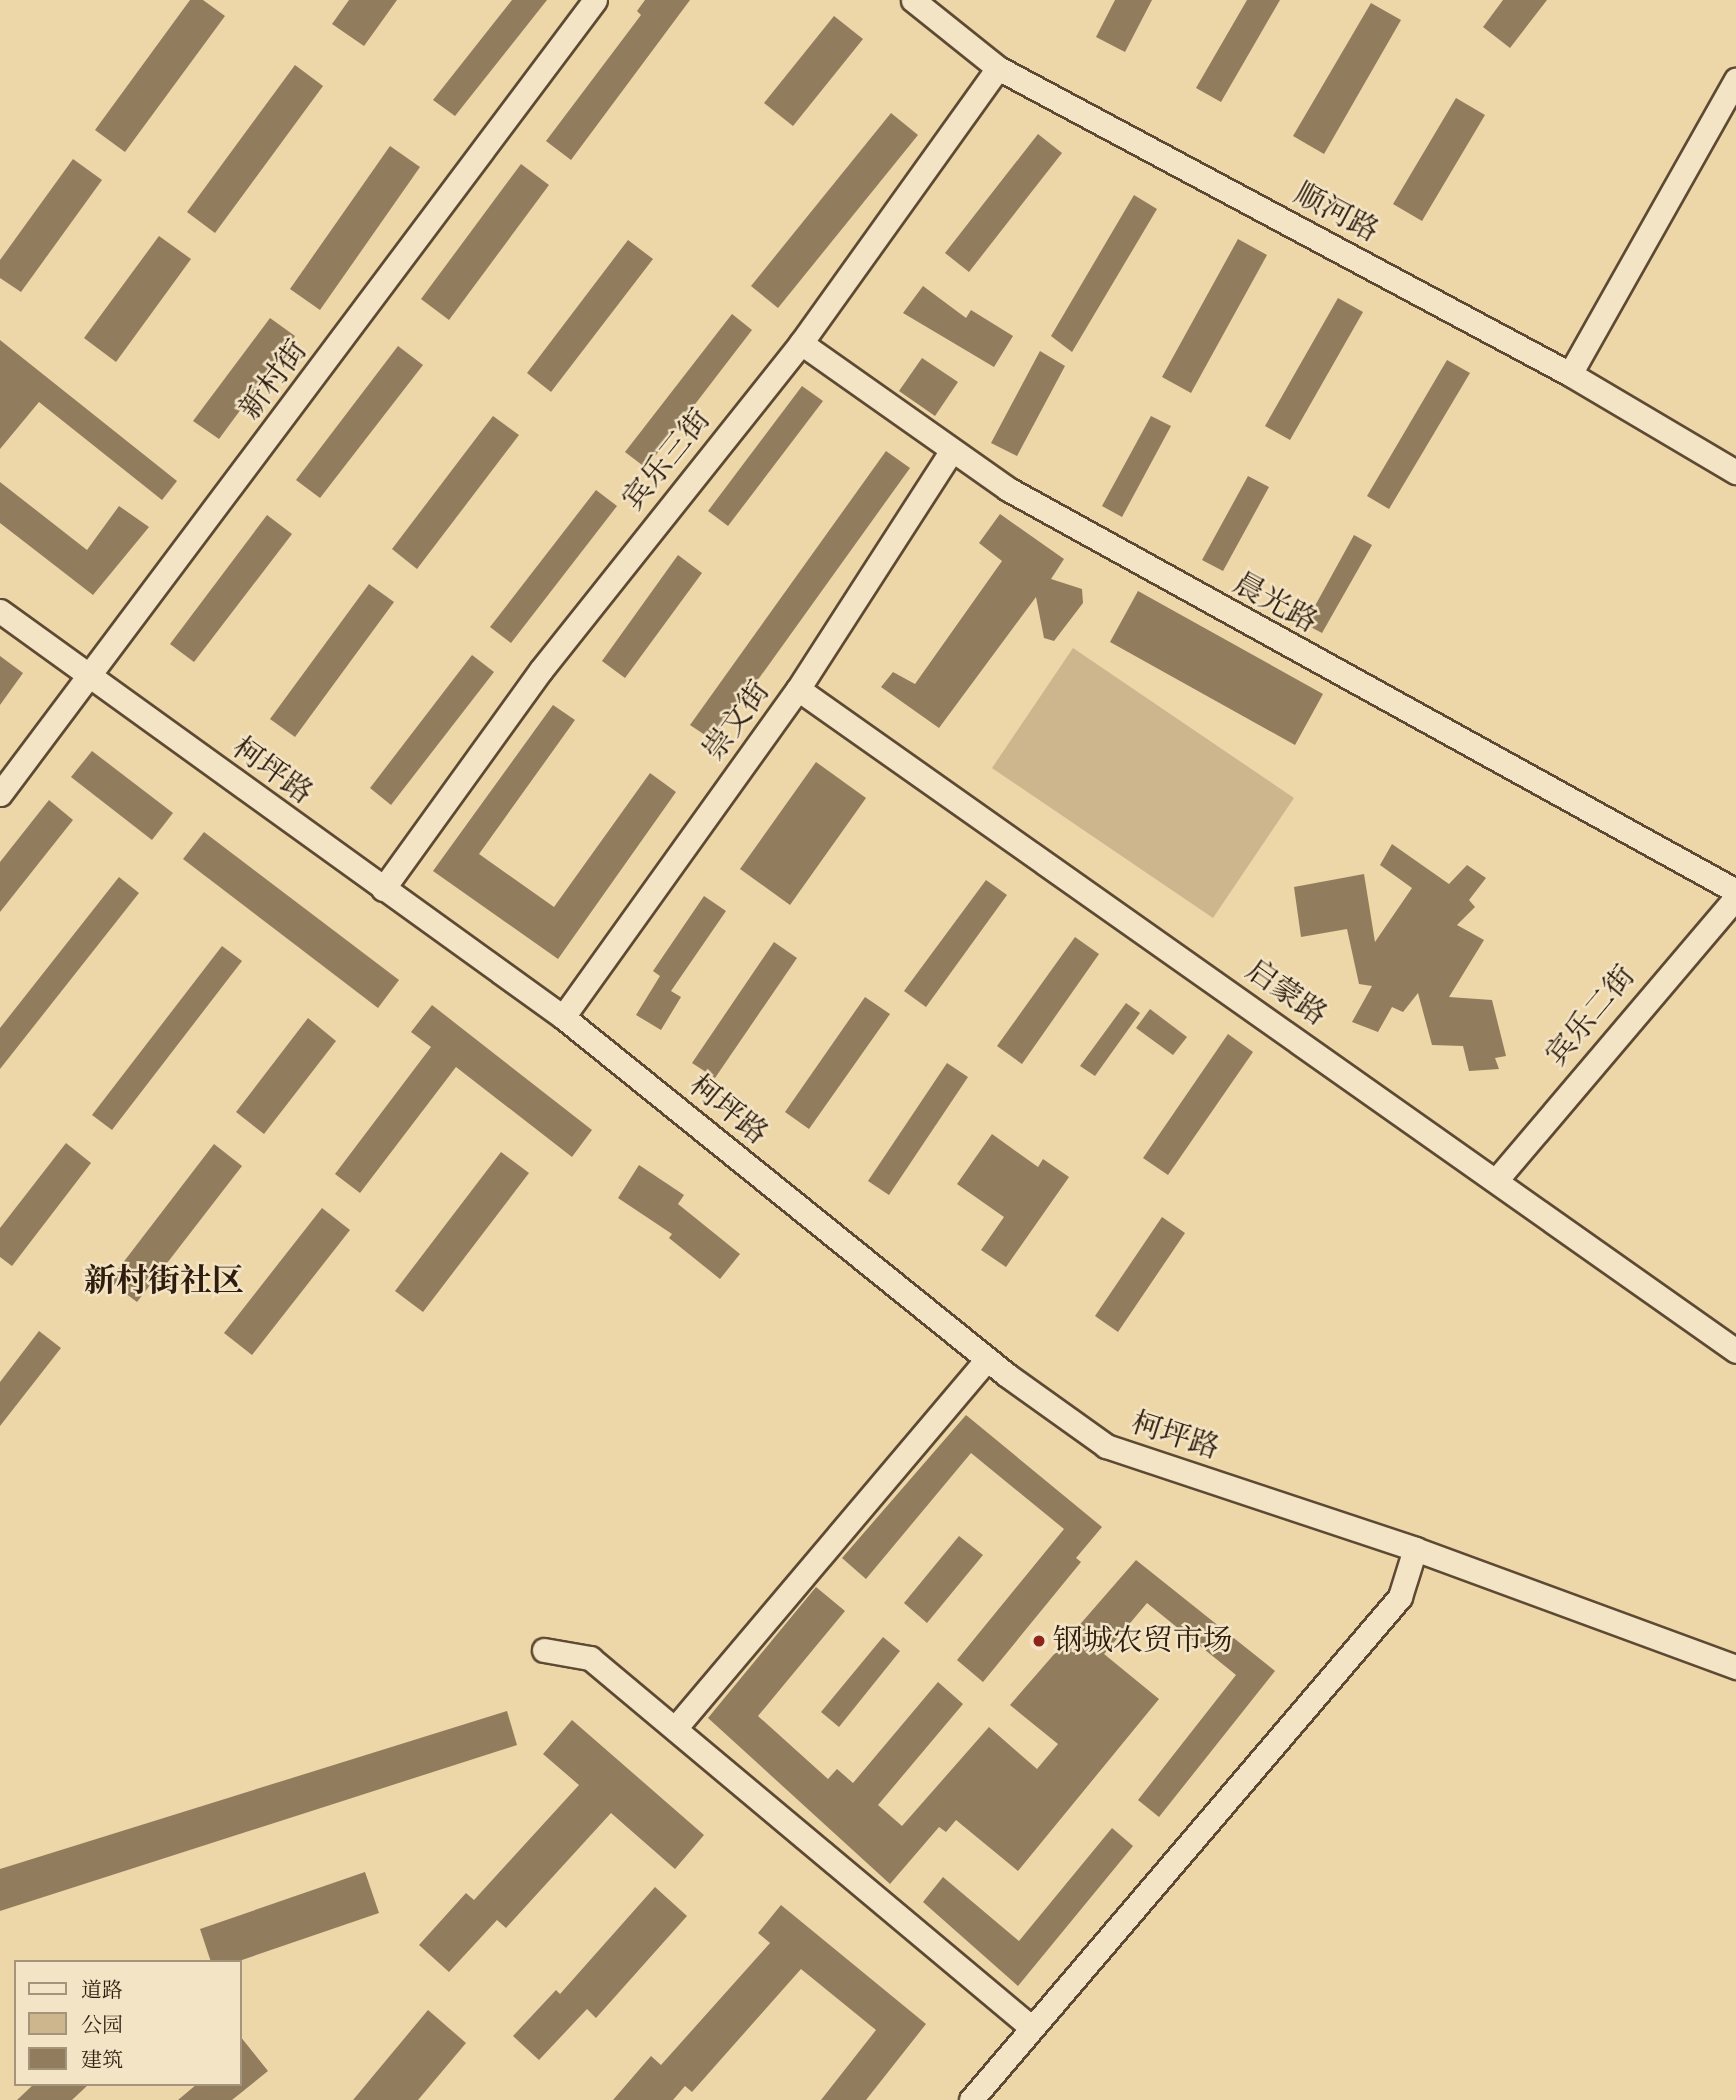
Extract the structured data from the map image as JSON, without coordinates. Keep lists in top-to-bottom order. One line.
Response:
{"streets":{"street":["顺河路","新村街","宾乐三街","晨光路","崇文街","柯坪路","启蒙路","宾乐二街"]},"crossings":[["顺河路","宾乐三街"],["新村街","柯坪路"],["宾乐三街","晨光路"],["宾乐三街","柯坪路"],["晨光路","崇文街"],["崇文街","柯坪路"],["崇文街","启蒙路"],["启蒙路","宾乐二街"]],"districts":["新村街社区"],"places":["钢城农贸市场"],"legend":["道路","公园","建筑"]}
